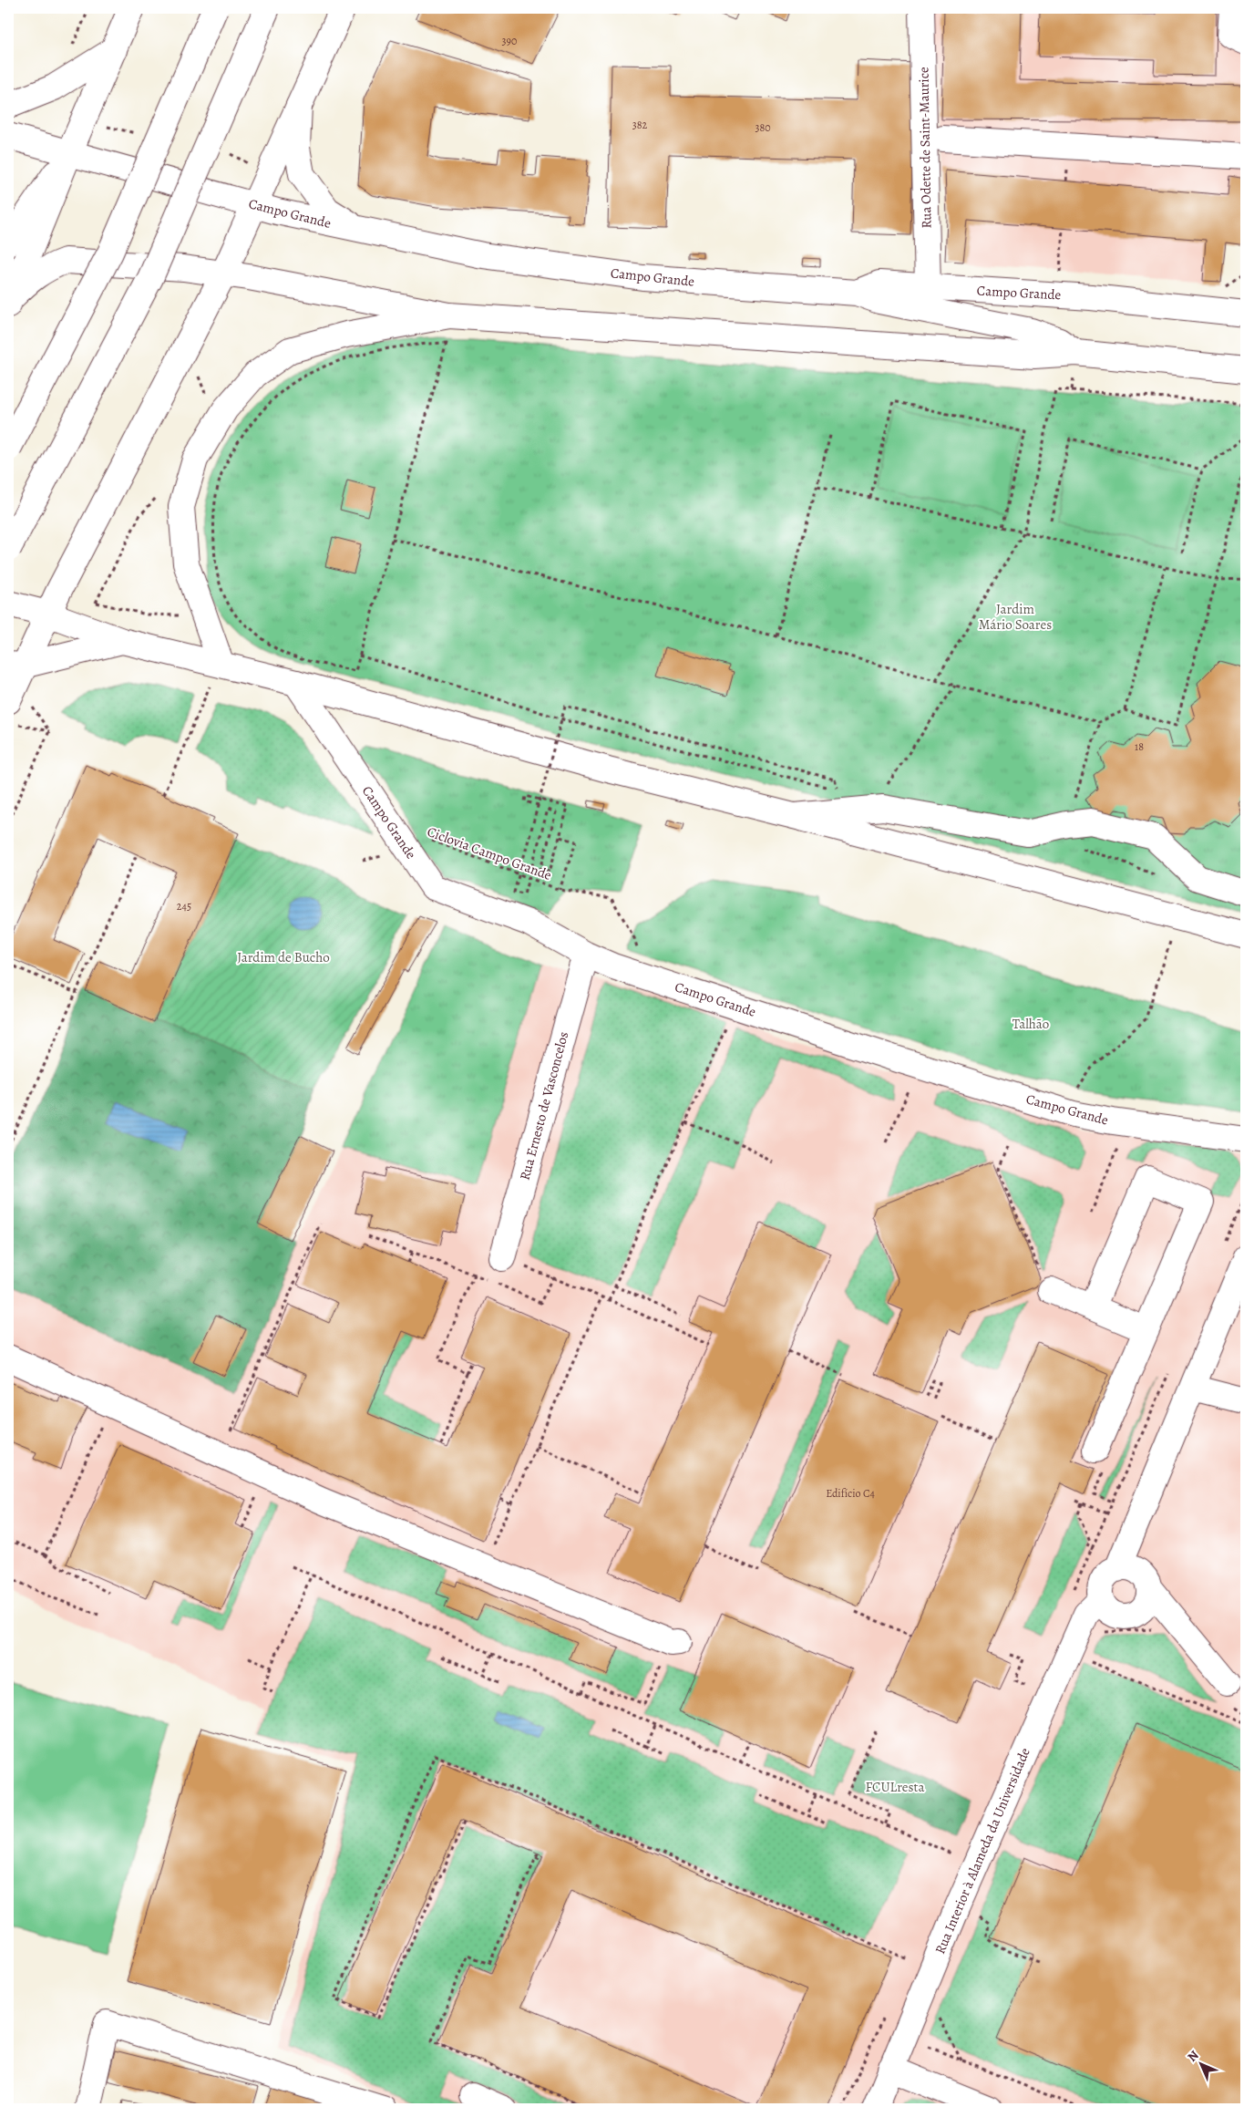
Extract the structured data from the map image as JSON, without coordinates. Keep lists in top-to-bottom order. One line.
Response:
{"streets":{"main road":["Rua Odette de Saint-Maurice","Campo Grande","Rua Ernesto de Vasconcelos","Rua Interior à Alameda da Universidade"],"path":["Ciclovia Campo Grande"]},"crossings":[["Rua Odette de Saint-Maurice","Campo Grande"],["Campo Grande","Ciclovia Campo Grande"],["Campo Grande","Rua Ernesto de Vasconcelos"]],"parks":["Jardim Mário Soares","Jardim de Bucho","Talhão","FCULresta"],"house_numbers":["390","382","380","18","245","Edifício C4"],"north":"top left"}
